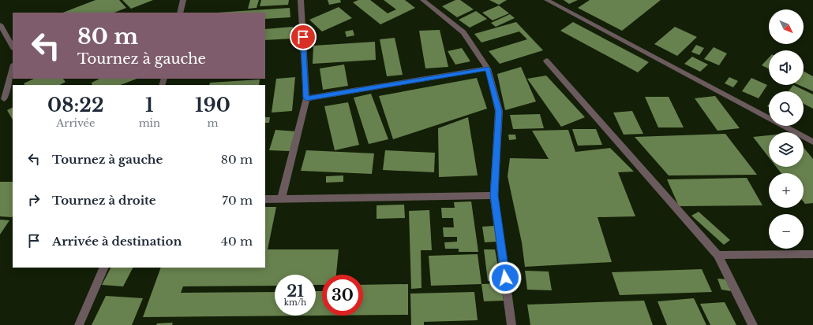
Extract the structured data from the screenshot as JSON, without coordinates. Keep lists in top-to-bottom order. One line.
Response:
{"north":"bottom right","page":{"map_buttons":["+","−"],"turn":["80 m","Tournez à gauche"],"eta":["08:22","Arrivée","1","min","190","m"],"list":[{"name":"Tournez à gauche","value":"80 m"},{"name":"Tournez à droite","value":"70 m"},{"name":"Arrivée à destination","value":"40 m"}],"speed":"21 km/h","limit":"30"}}
